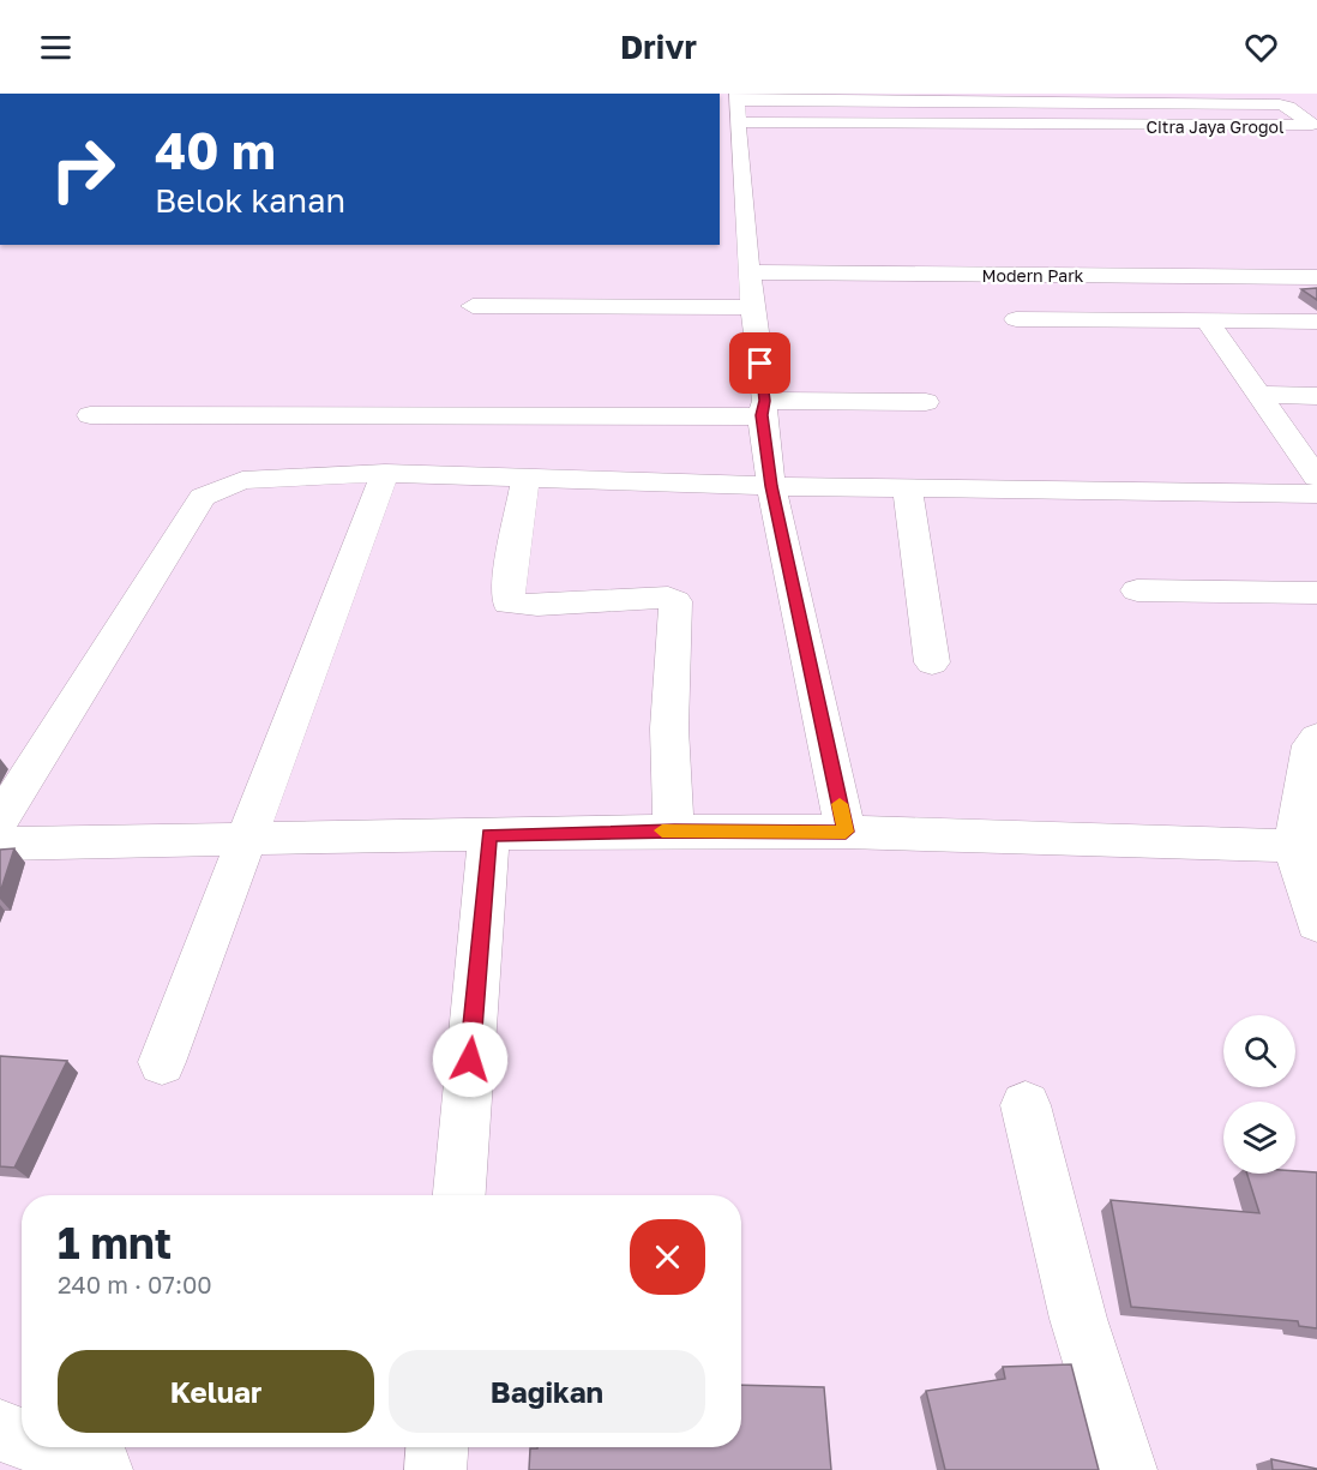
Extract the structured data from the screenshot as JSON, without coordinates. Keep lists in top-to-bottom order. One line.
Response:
{"streets":{"street":["Citra Jaya Grogol","Modern Park"]},"page":{"header":"Drivr","turn":["40 m","Belok kanan"],"heading":["1 mnt","240 m · 07:00"],"buttons":["Keluar","Bagikan"]}}
